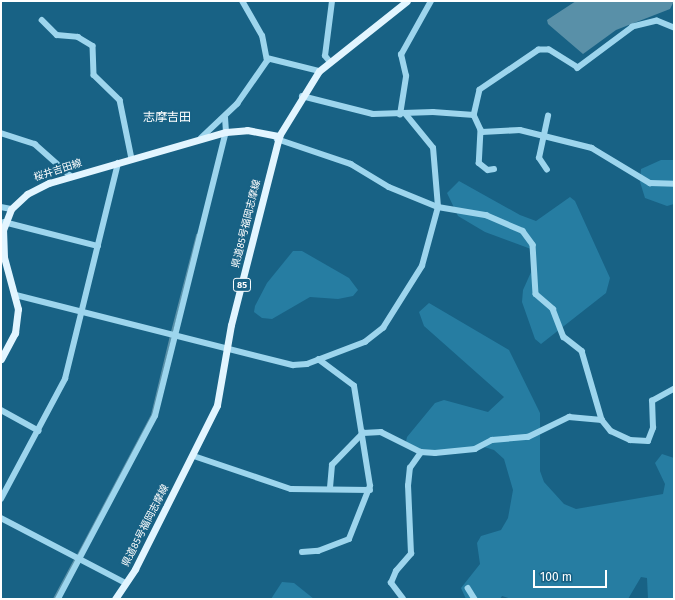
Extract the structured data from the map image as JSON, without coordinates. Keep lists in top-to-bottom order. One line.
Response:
{"streets":{"main road":["桜井吉田線","県道85号福岡志摩線","85"]},"crossings":[["桜井吉田線","県道85号福岡志摩線"]],"districts":["志摩吉田"],"scale_bar":"100 m"}
